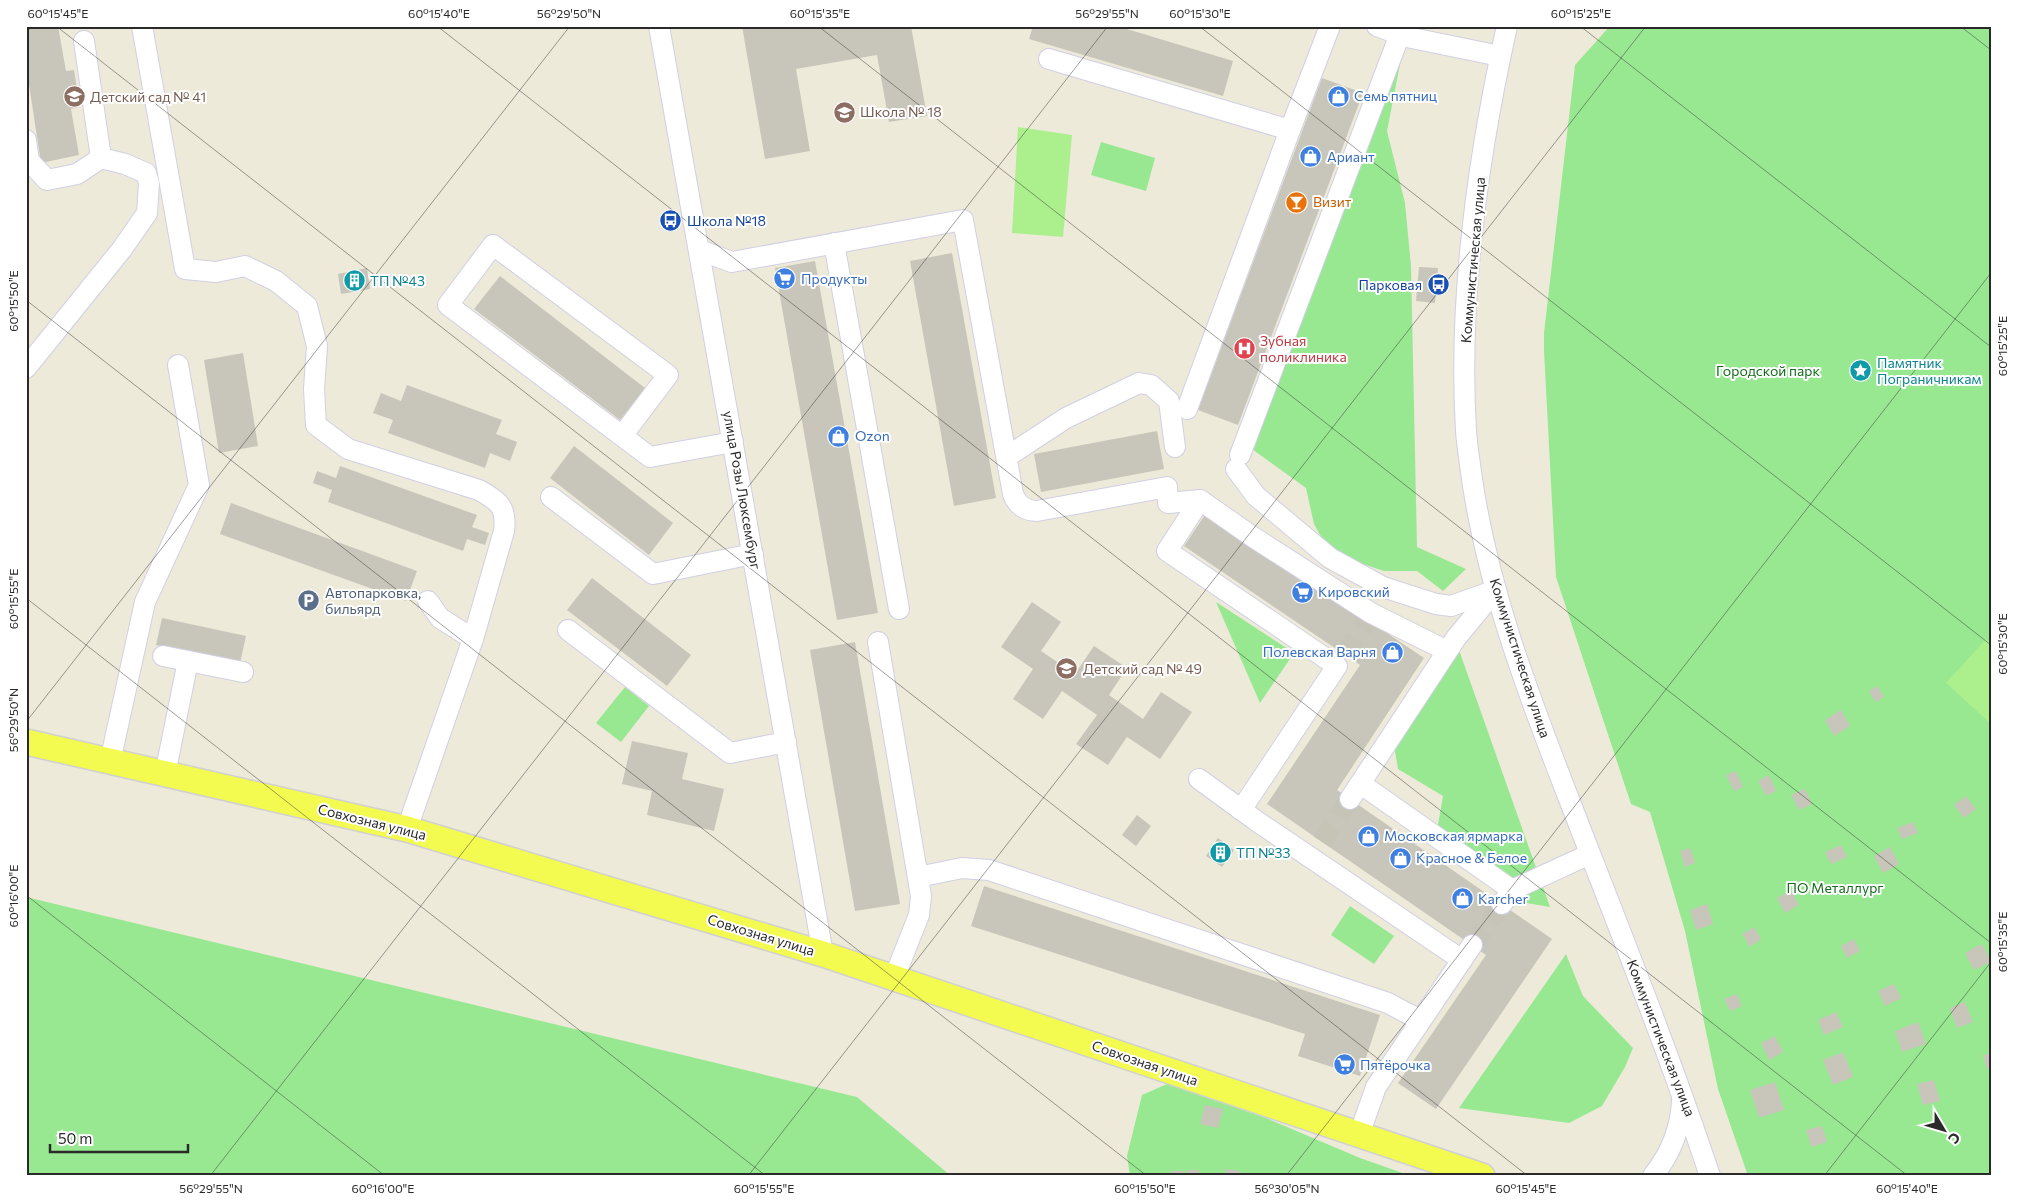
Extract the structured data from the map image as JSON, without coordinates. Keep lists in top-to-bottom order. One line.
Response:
{"streets":{"main road":["Совхозная улица"],"street":["Коммунистическая улица","улица Розы Люксембург"]},"crossings":[["улица Розы Люксембург","Совхозная улица"]],"parks":["Городской парк","ПО Металлург"],"places":{"shop":["Семь пятниц","Ариант","Ozon","Полевская Варня","Московская ярмарка","Красное & Белое","Karcher"],"school or university":["Детский сад № 41","Школа № 18","Детский сад № 49"],"bar":["Визит"],"bus stop":["Школа №18","Парковая"],"supermarket":["Продукты","Кировский","Пятёрочка"],"building":["ТП №43","ТП №33"],"hospital":["Зубная поликлиника"],"place":["Памятник Пограничникам"],"parking":["Автопарковка, бильярд"]},"scale_bar":"50 m","north":"bottom right","coordinates":["60°15'45\"E","60°15'40\"E","56°29'50\"N","60°15'35\"E","56°29'55\"N","60°15'30\"E","60°15'25\"E","60°15'50\"E","60°15'55\"E","60°16'00\"E","56°30'05\"N"]}
